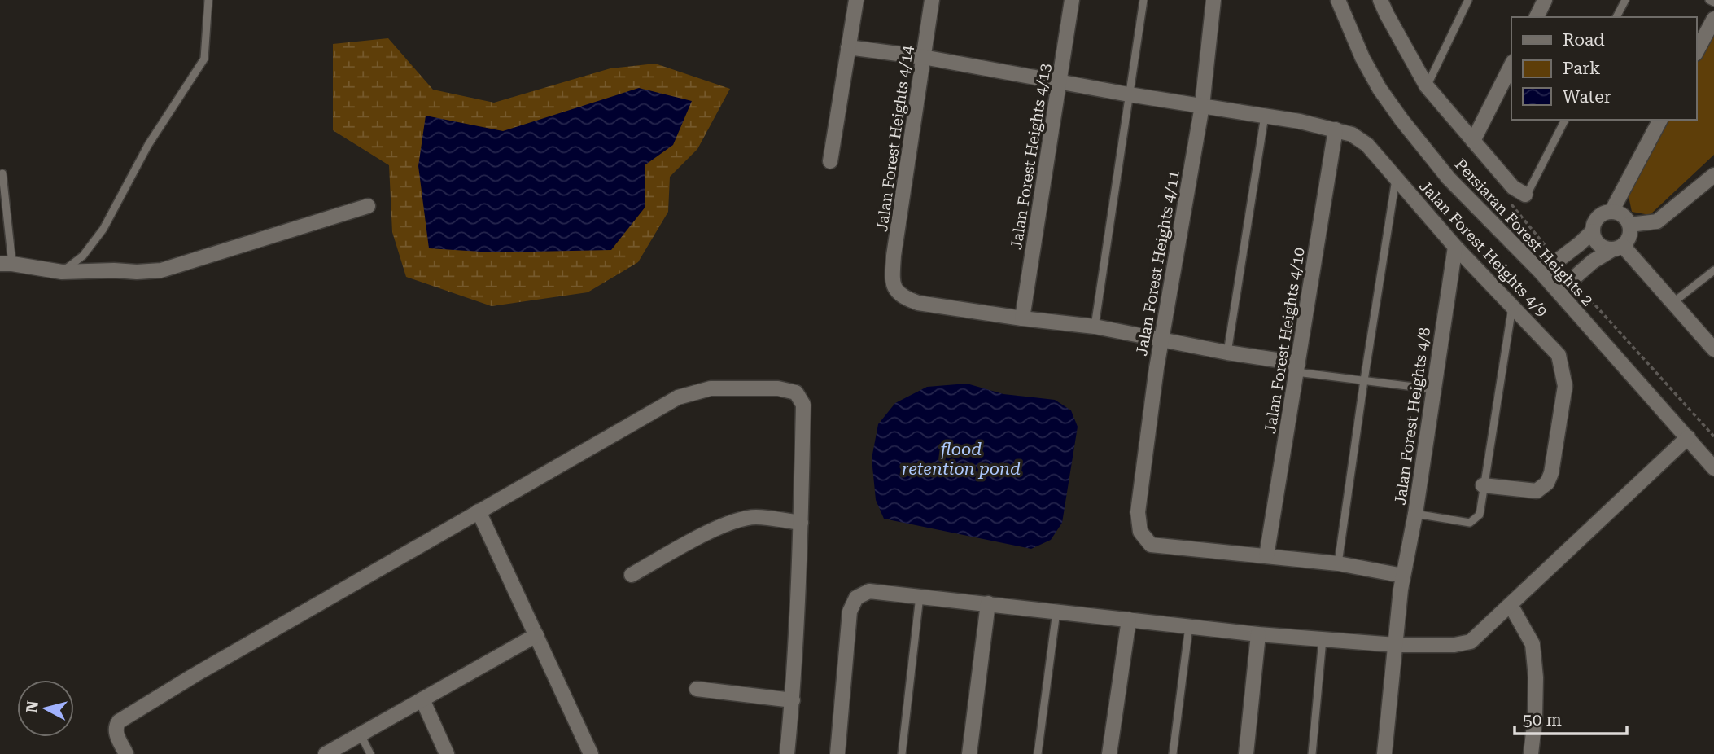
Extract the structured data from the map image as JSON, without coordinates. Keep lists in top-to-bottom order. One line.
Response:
{"streets":{"street":["Jalan Forest Heights 4/14","Jalan Forest Heights 4/13","Persiaran Forest Heights 2","Jalan Forest Heights 4/9","Jalan Forest Heights 4/11","Jalan Forest Heights 4/10","Jalan Forest Heights 4/8"]},"crossings":[["Jalan Forest Heights 4/14","Jalan Forest Heights 4/13"],["Jalan Forest Heights 4/14","Jalan Forest Heights 4/9"],["Jalan Forest Heights 4/13","Jalan Forest Heights 4/9"],["Jalan Forest Heights 4/9","Jalan Forest Heights 4/11"],["Jalan Forest Heights 4/9","Jalan Forest Heights 4/10"],["Jalan Forest Heights 4/9","Jalan Forest Heights 4/8"],["Jalan Forest Heights 4/11","Jalan Forest Heights 4/10"]],"water":["flood retention pond"],"legend":["Road","Park","Water"],"scale_bar":"50 m","north":"left"}
